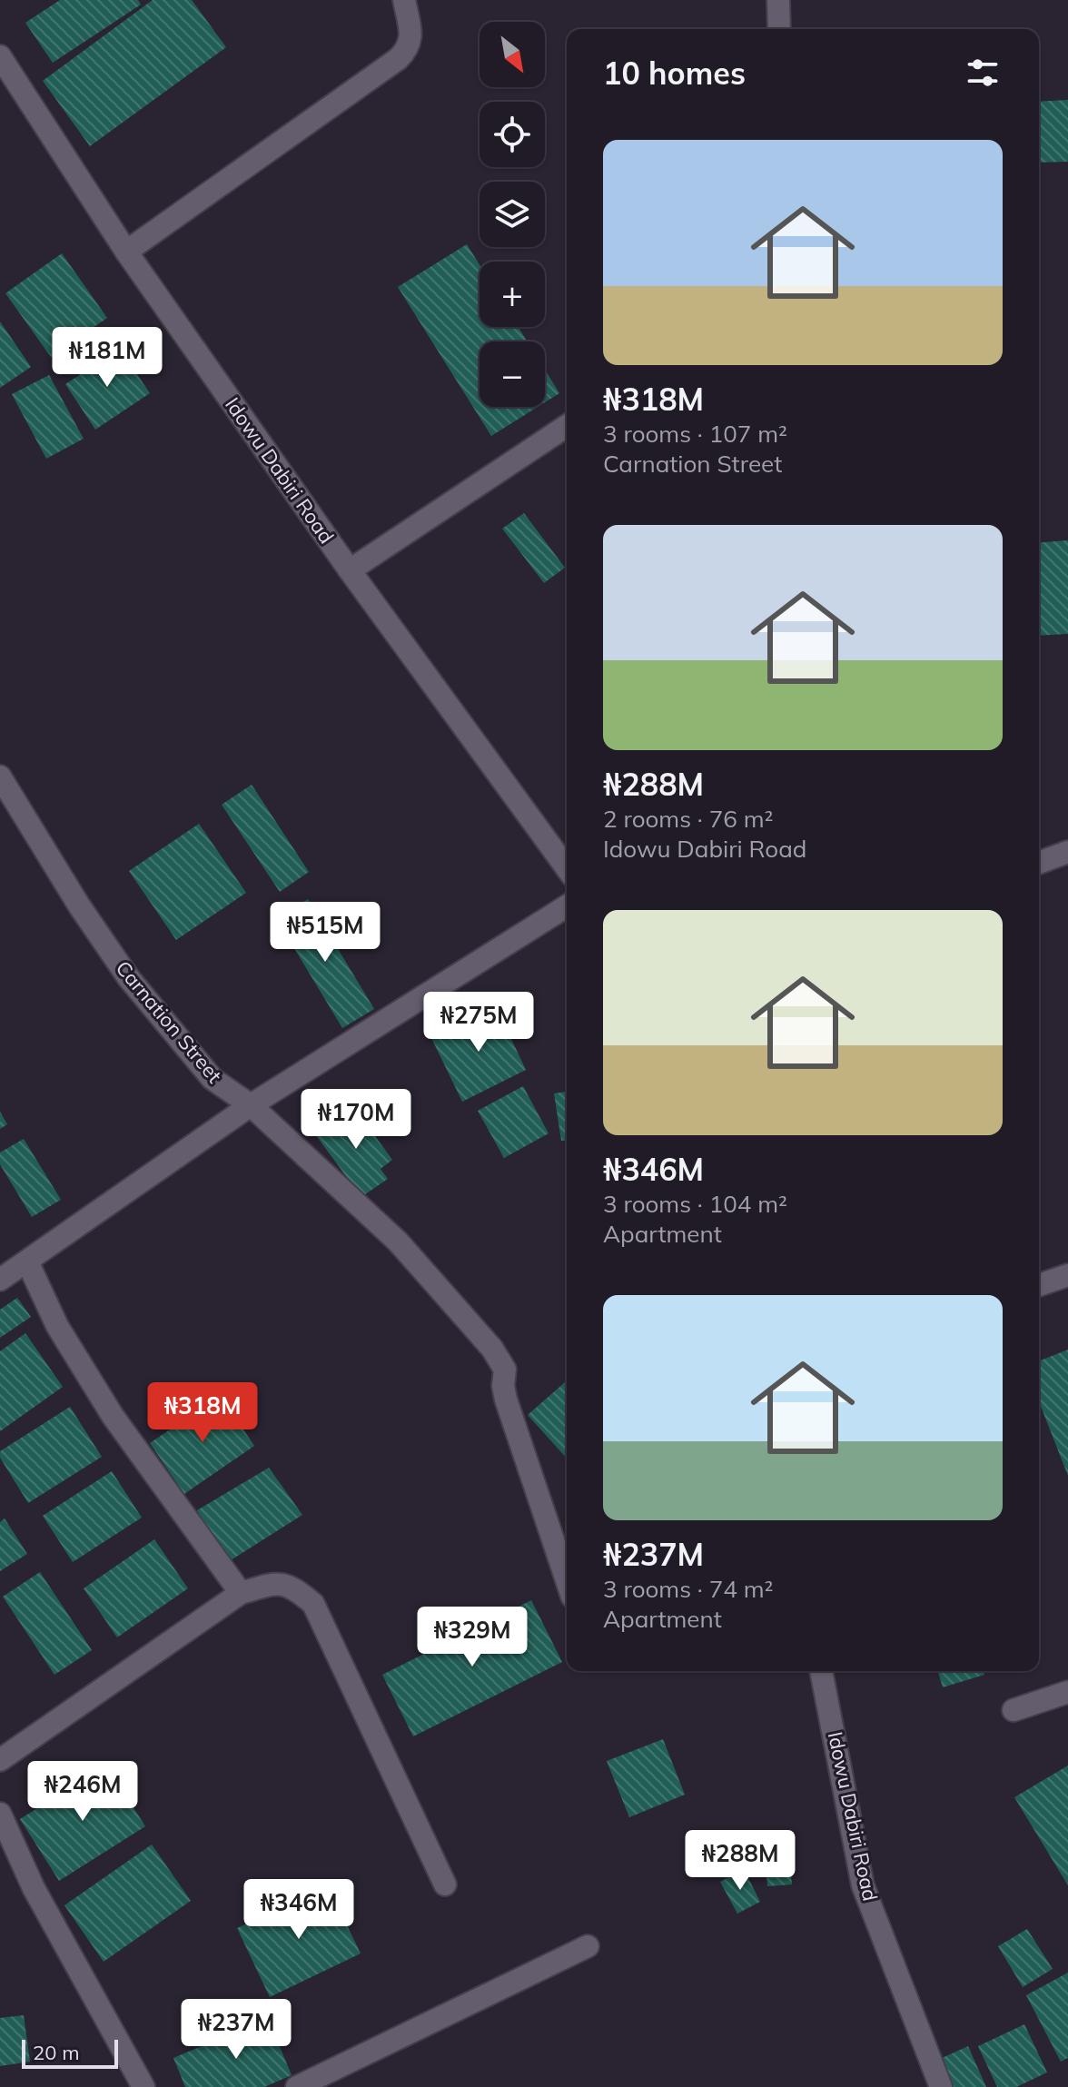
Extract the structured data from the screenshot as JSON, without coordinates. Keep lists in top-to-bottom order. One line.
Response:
{"streets":{"street":["Idowu Dabiri Road","Carnation Street"]},"scale_bar":"20 m","north":"bottom right","page":{"map_buttons":["+","−"],"heading":"10 homes","list":[{"name":"₦318M","note":"3 rooms · 107 m² · Carnation Street"},{"name":"₦288M","note":"2 rooms · 76 m² · Idowu Dabiri Road"},{"name":"₦346M","note":"3 rooms · 104 m² · Apartment"},{"name":"₦237M","note":"3 rooms · 74 m² · Apartment"}],"price":["₦181M","₦515M","₦275M","₦170M","₦318M","₦329M","₦246M","₦288M","₦346M","₦237M"],"scale":"20 m"}}
